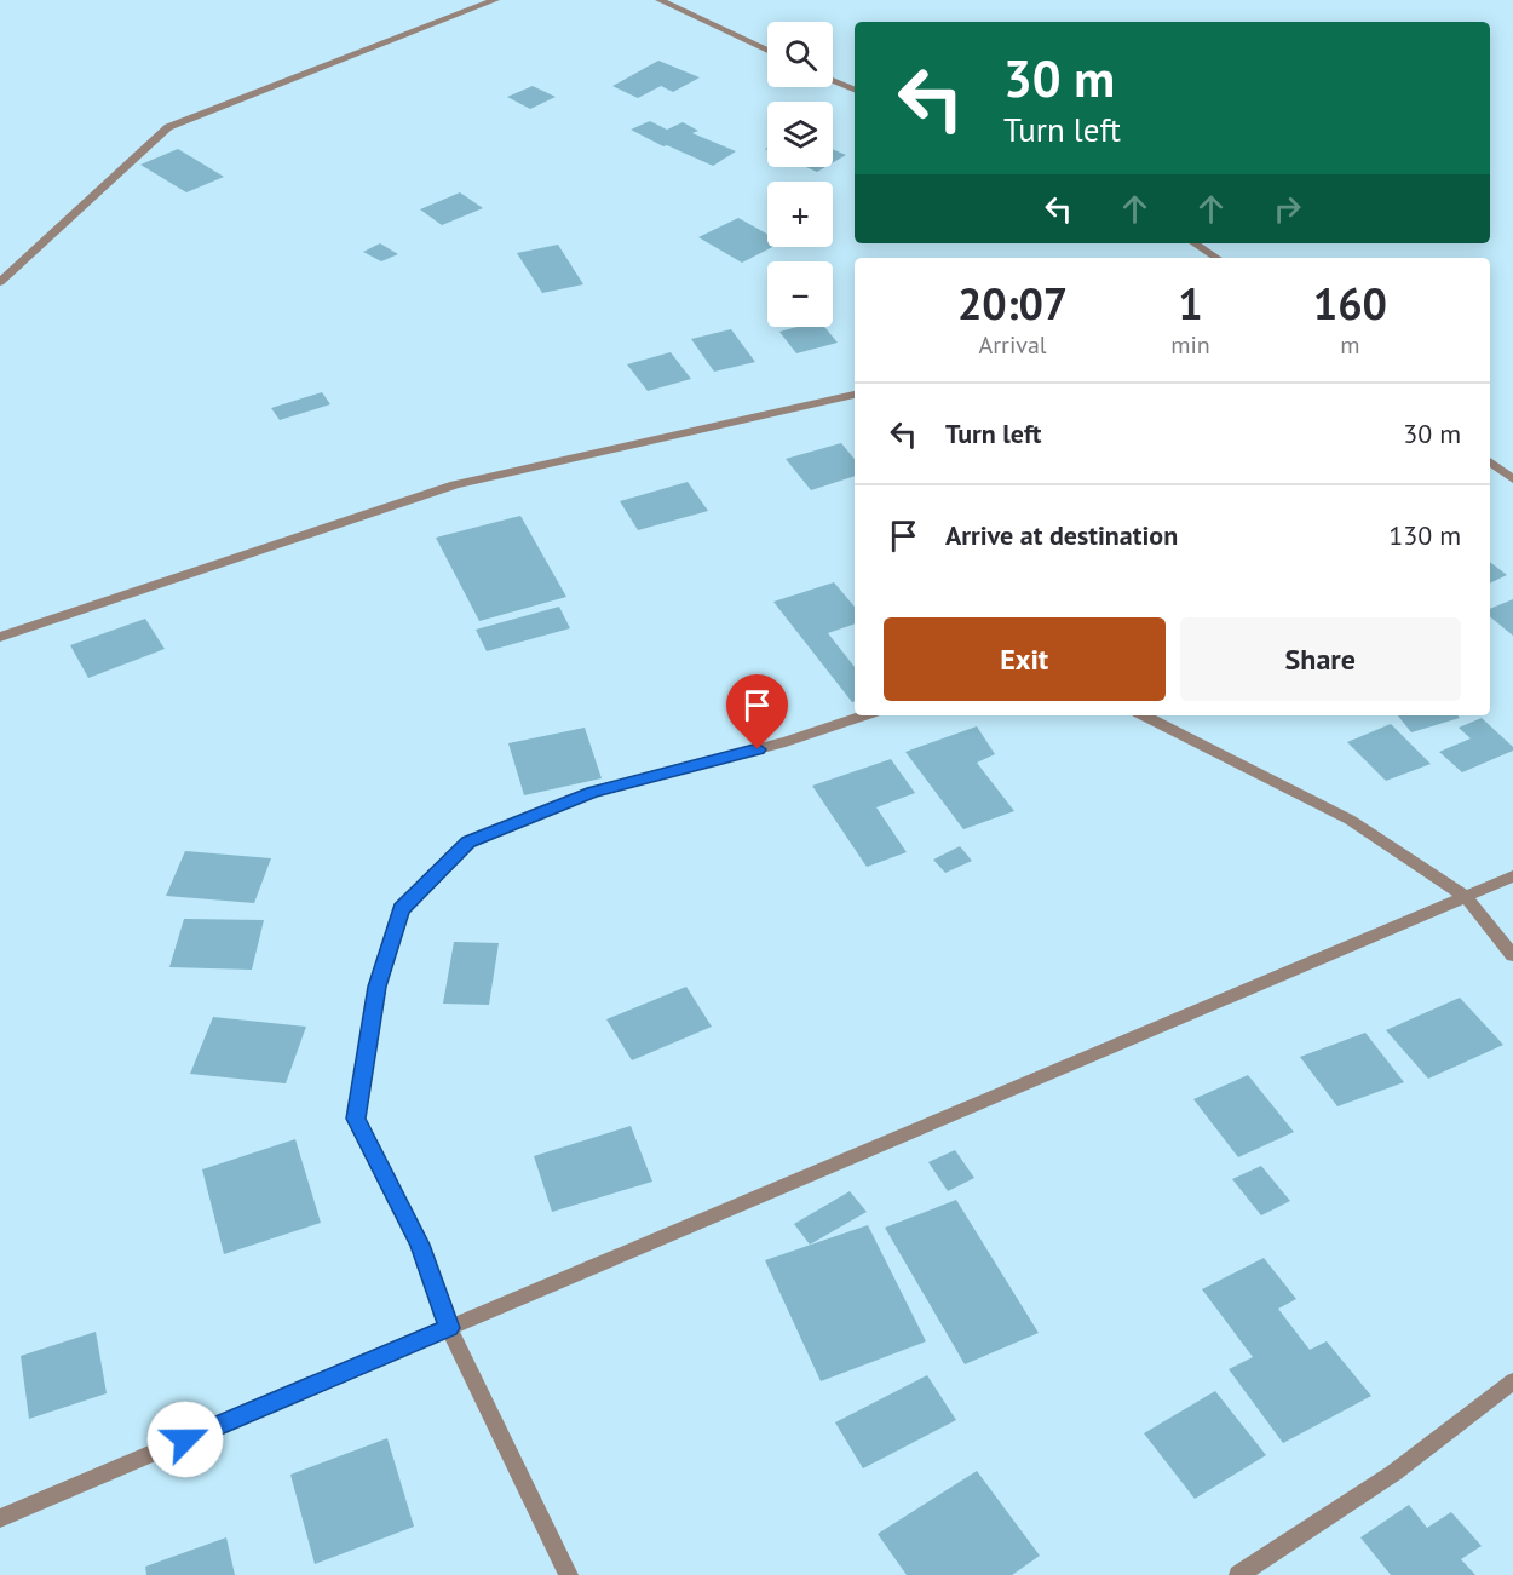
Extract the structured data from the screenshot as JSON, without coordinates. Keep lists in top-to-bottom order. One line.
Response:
{"page":{"map_buttons":["+","−"],"turn":["30 m","Turn left"],"eta":["20:07","Arrival","1","min","160","m"],"list":[{"name":"Turn left","value":"30 m"},{"name":"Arrive at destination","value":"130 m"}],"buttons":["Exit","Share"]}}
